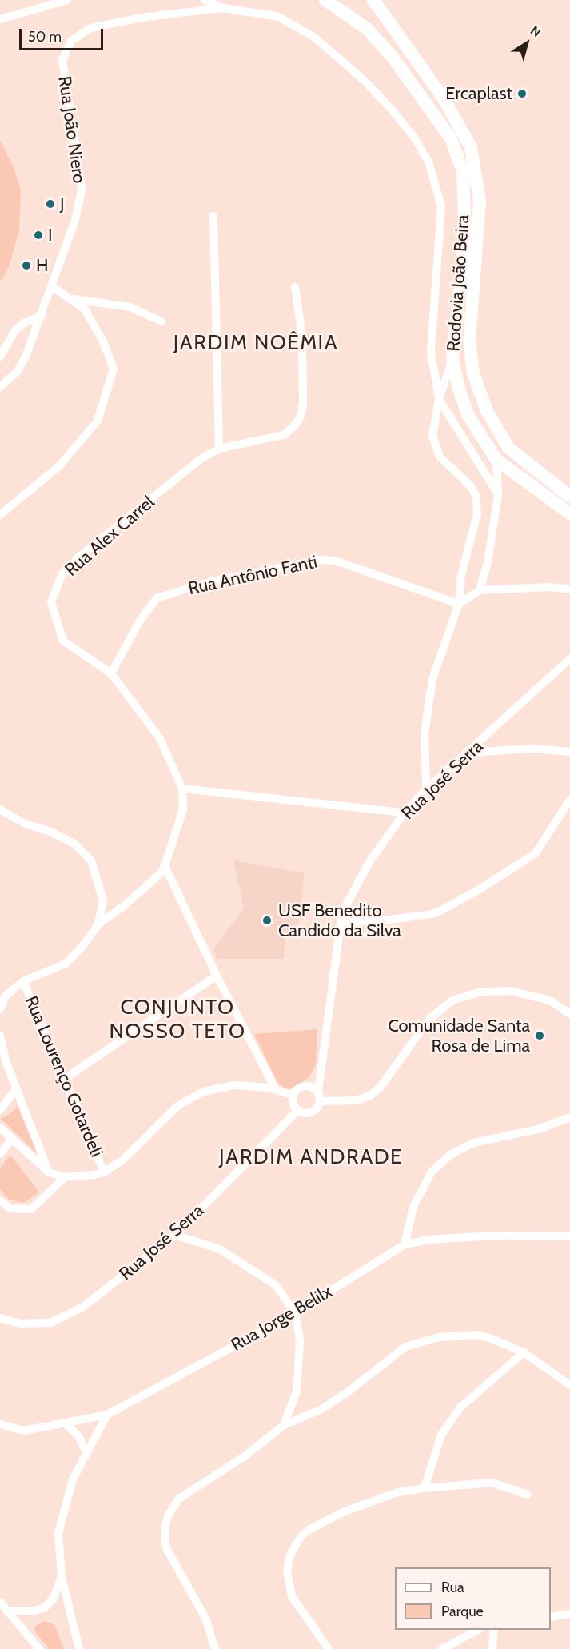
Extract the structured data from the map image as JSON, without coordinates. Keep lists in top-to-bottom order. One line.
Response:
{"streets":{"main road":["Rodovia João Beira"],"street":["Rua João Niero","Rua Alex Carrel","Rua Antônio Fanti","Rua José Serra","Rua Lourenço Gotardeli","Rua Jorge Belilx"]},"crossings":[["Rua Alex Carrel","Rua Antônio Fanti"],["Rua Alex Carrel","Rua Lourenço Gotardeli"]],"districts":["JARDIM NOÊMIA","CONJUNTO NOSSO TETO","JARDIM ANDRADE"],"places":["Ercaplast","J","I","H","USF Benedito Candido da Silva","Comunidade Santa Rosa de Lima"],"legend":["Rua","Parque"],"scale_bar":"50 m","north":"top right"}
